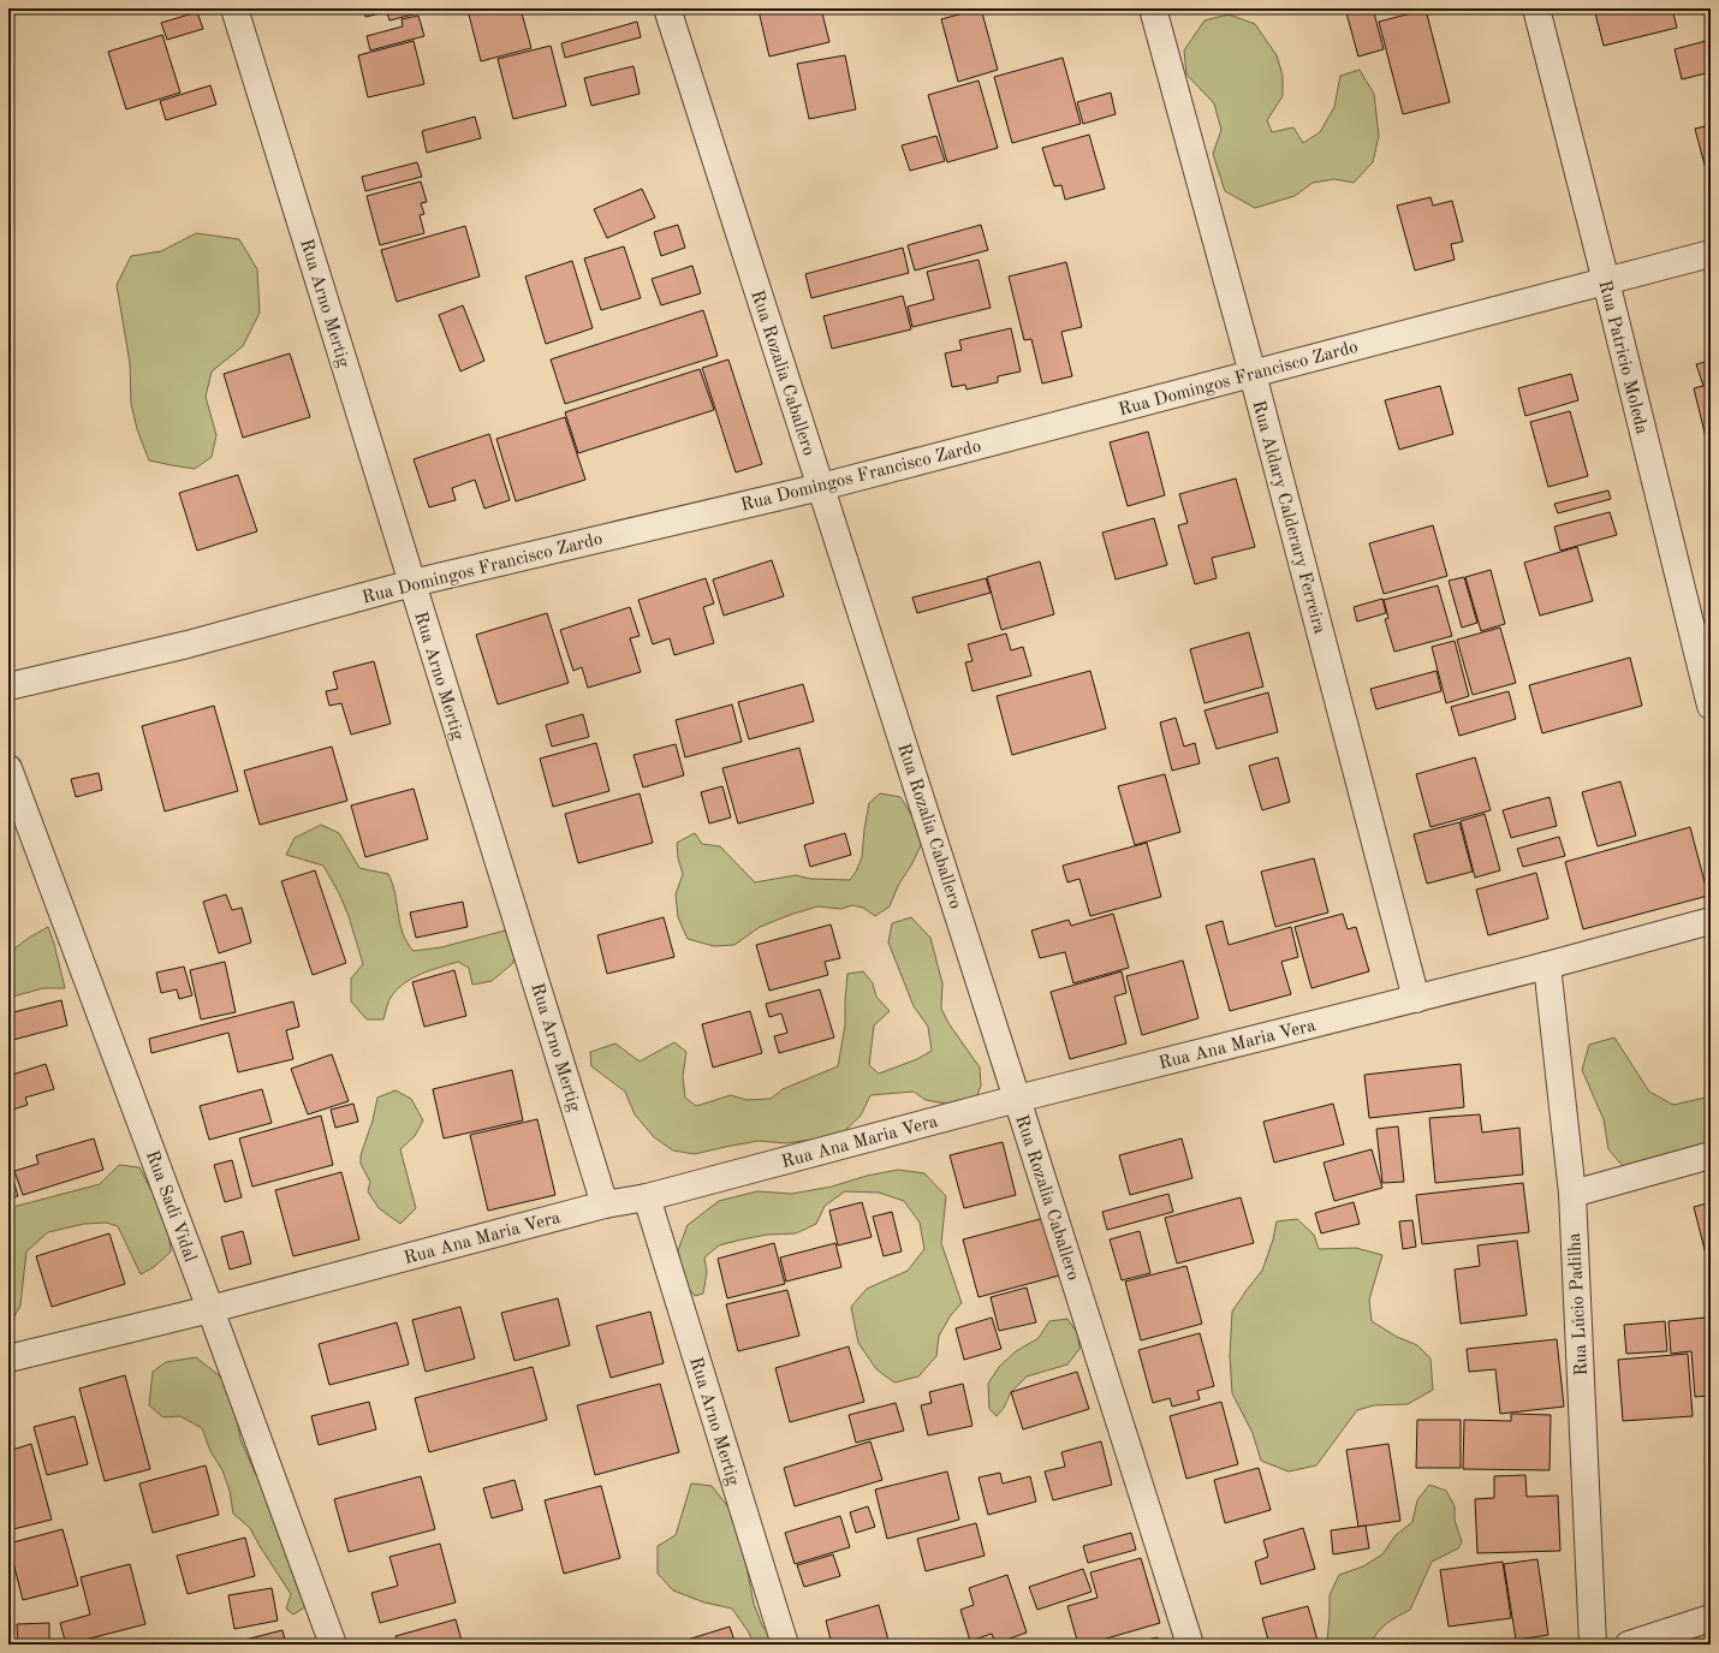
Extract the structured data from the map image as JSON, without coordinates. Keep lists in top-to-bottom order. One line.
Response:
{"streets":{"street":["Rua Arno Mertig","Rua Patricio Moleda","Rua Rozalia Caballero","Rua Domingos Francisco Zardo","Rua Aldary Calderary Ferreira","Rua Ana Maria Vera","Rua Sadi Vidal","Rua Lúcio Padilha"]},"crossings":[["Rua Arno Mertig","Rua Domingos Francisco Zardo"],["Rua Arno Mertig","Rua Ana Maria Vera"],["Rua Patricio Moleda","Rua Domingos Francisco Zardo"],["Rua Rozalia Caballero","Rua Domingos Francisco Zardo"],["Rua Rozalia Caballero","Rua Ana Maria Vera"],["Rua Domingos Francisco Zardo","Rua Aldary Calderary Ferreira"],["Rua Aldary Calderary Ferreira","Rua Ana Maria Vera"],["Rua Ana Maria Vera","Rua Sadi Vidal"],["Rua Ana Maria Vera","Rua Lúcio Padilha"]]}
